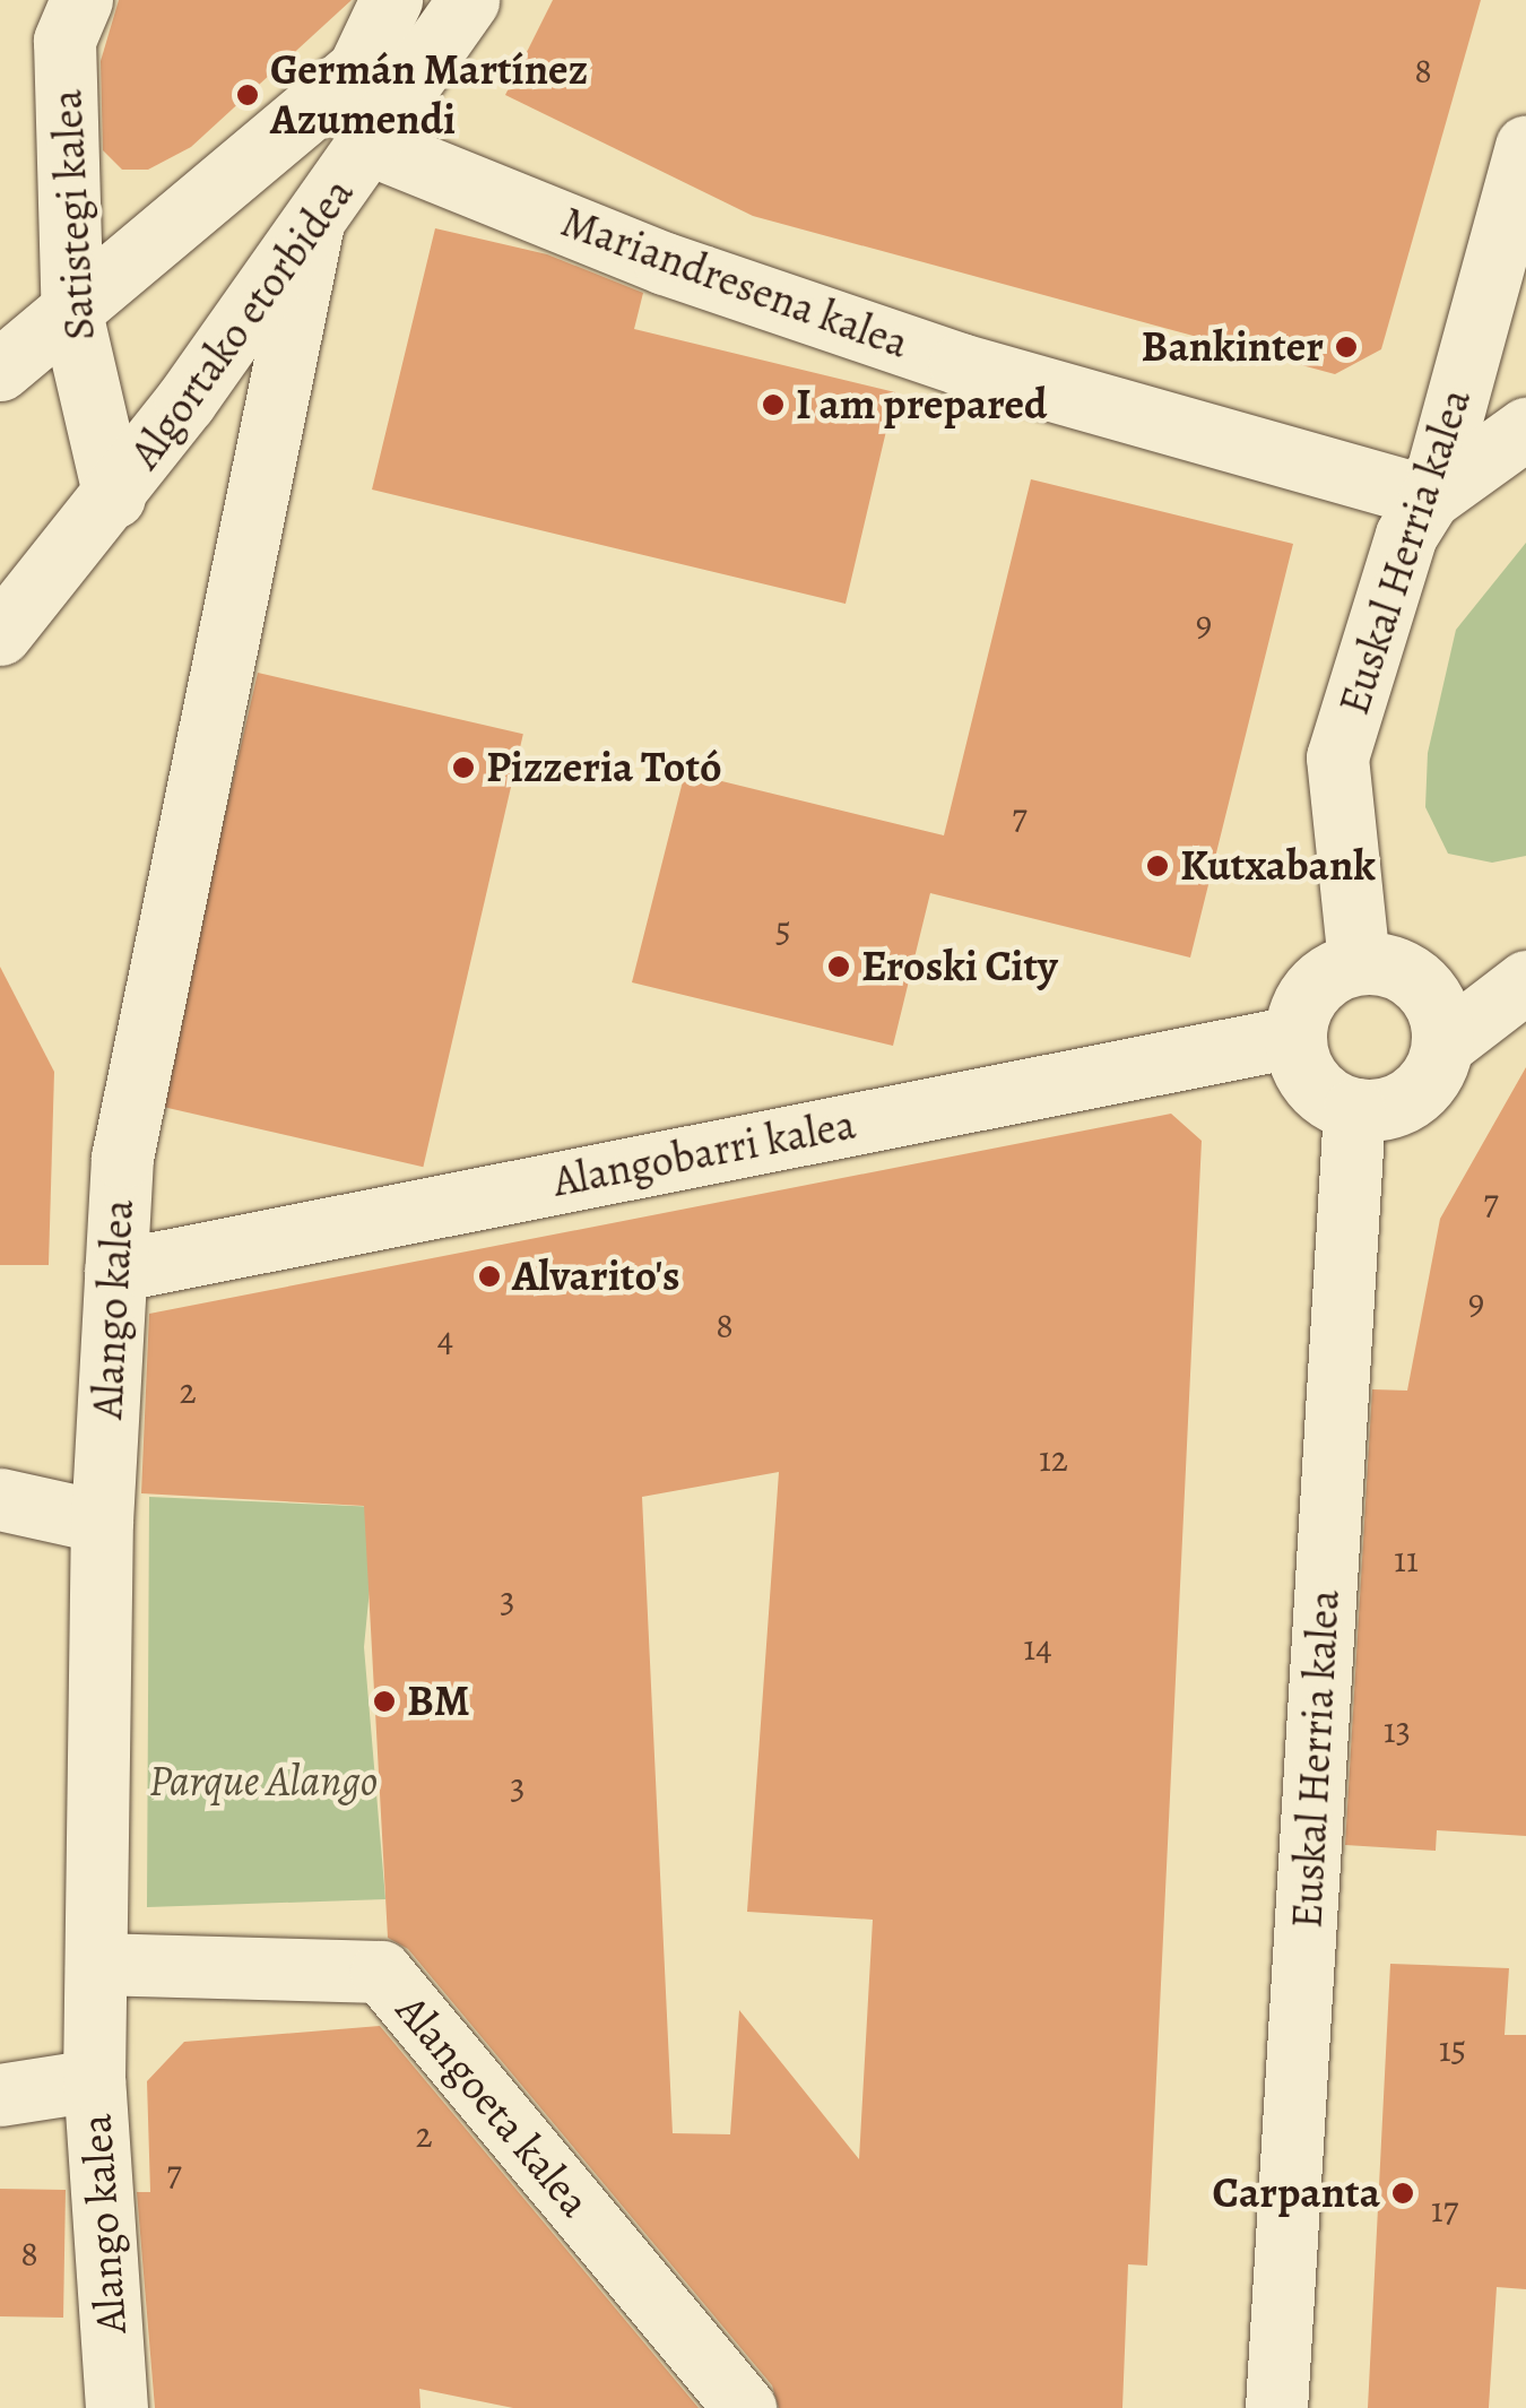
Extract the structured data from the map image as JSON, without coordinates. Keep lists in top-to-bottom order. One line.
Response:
{"streets":{"street":["Satistegi kalea","Mariandresena kalea","Algortako etorbidea","Euskal Herria kalea","Alangobarri kalea","Alango kalea","Alangoeta kalea"]},"crossings":[["Satistegi kalea","Algortako etorbidea"],["Mariandresena kalea","Algortako etorbidea"],["Mariandresena kalea","Euskal Herria kalea"],["Algortako etorbidea","Alango kalea"],["Euskal Herria kalea","Alangobarri kalea"],["Alangobarri kalea","Alango kalea"],["Alango kalea","Alangoeta kalea"]],"parks":["Parque Alango"],"places":["Germán Martínez Azumendi","Bankinter","I am prepared","Pizzeria Totó","Kutxabank","Eroski City","Alvarito's","BM","Carpanta"],"house_numbers":["8","9","7","5","7","9","8","4","2","12","11","3","14","13","3","15","2","7","17","8"]}
